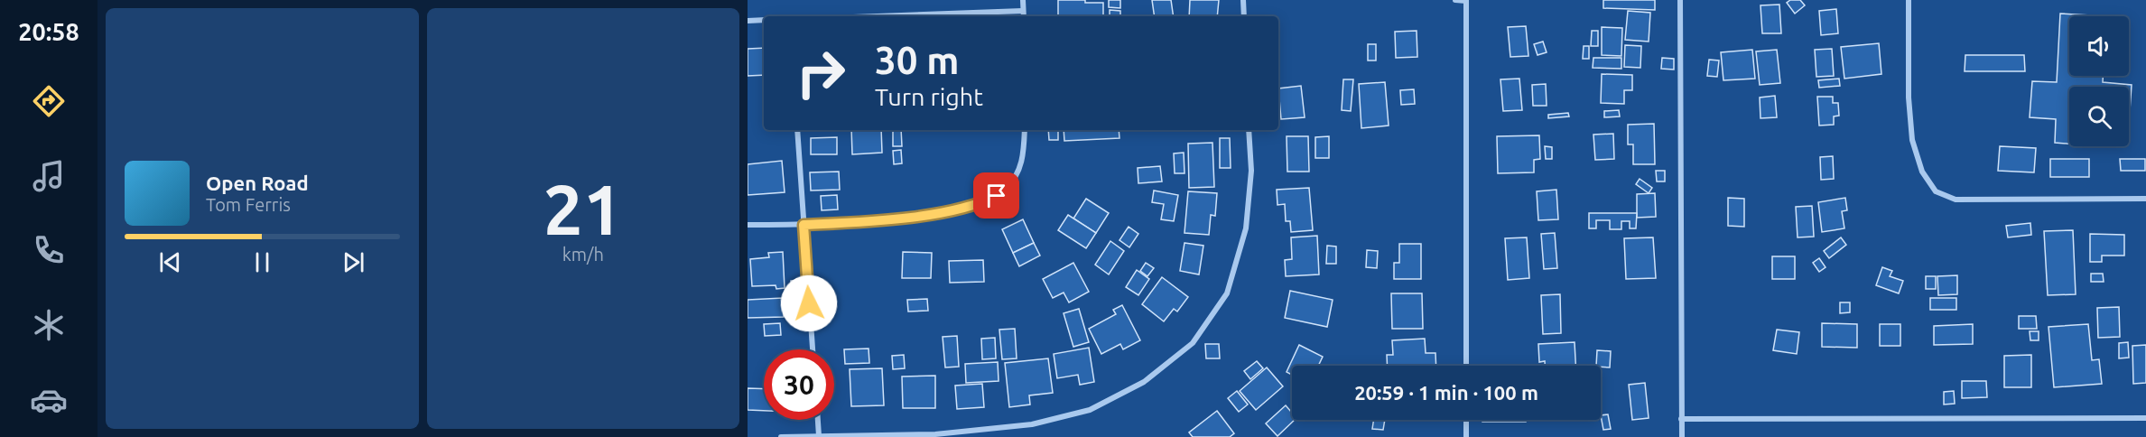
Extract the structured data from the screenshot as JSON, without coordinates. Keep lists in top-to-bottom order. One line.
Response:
{"page":{"tabs":"20:58","tile":["21","km/h"],"turn":["30 m","Turn right"],"song":["Open Road","Tom Ferris"],"limit":"30","trip":"20:59 · 1 min · 100 m"}}
